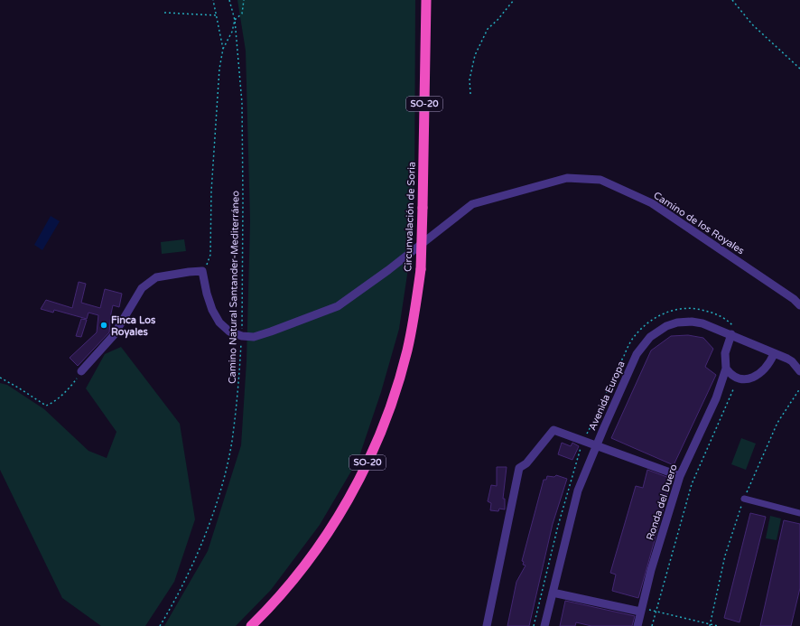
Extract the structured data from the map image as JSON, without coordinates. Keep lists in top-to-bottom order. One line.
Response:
{"streets":{"highway":["SO-20","Circunvalación de Soria"],"street":["Camino de los Royales","Avenida Europa","Ronda del Duero"],"path":["Camino Natural Santander-Mediterráneo"]},"crossings":[["Camino de los Royales","Camino Natural Santander-Mediterráneo"],["Avenida Europa","Ronda del Duero"]],"places":["Finca Los Royales"]}
